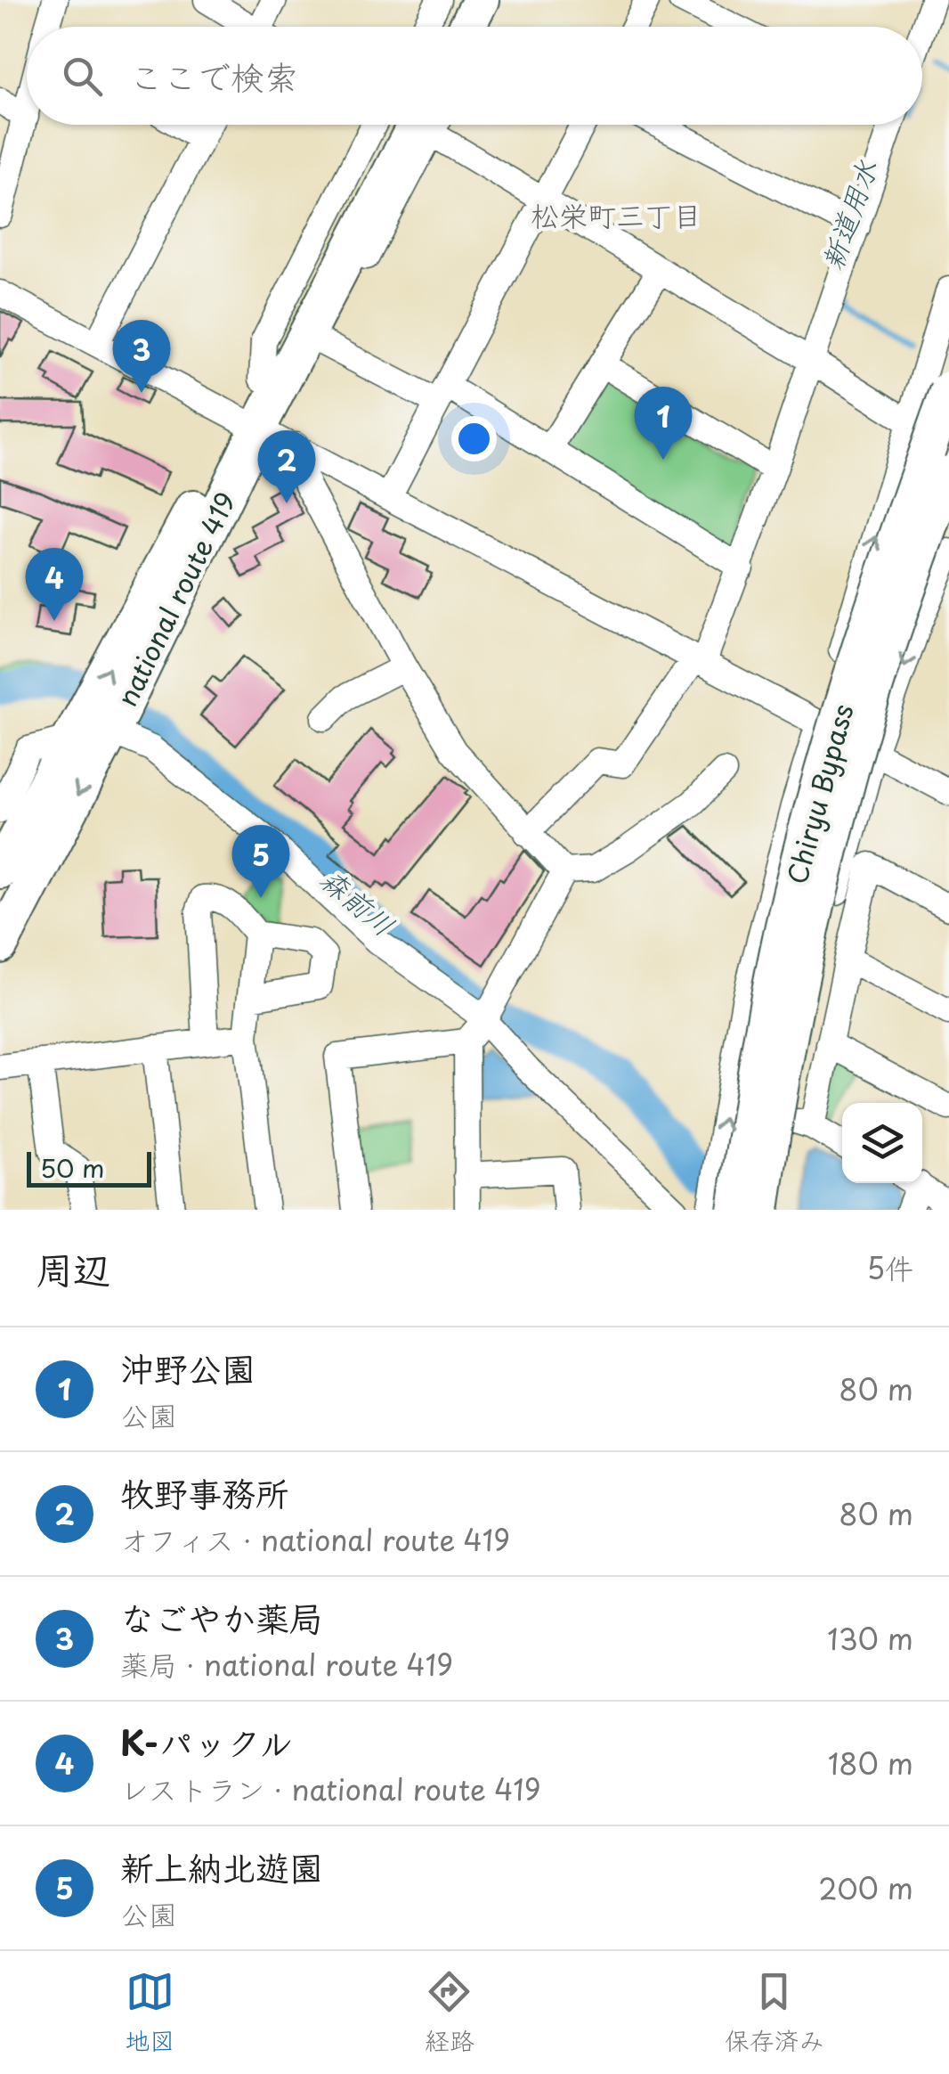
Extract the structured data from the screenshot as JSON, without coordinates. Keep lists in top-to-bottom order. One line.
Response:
{"streets":{"highway":["national route 419","Chiryu Bypass"]},"districts":["松栄町三丁目"],"water":["新道用水","森前川"],"scale_bar":"50 m","page":{"search":"ここで検索","pins":["3","1","2","4","5"],"scale":"50 m","heading":["周辺","5件"],"list":[{"mark":"1","name":"沖野公園","note":"公園","value":"80 m"},{"mark":"2","name":"牧野事務所","note":"オフィス · national route 419","value":"80 m"},{"mark":"3","name":"なごやか薬局","note":"薬局 · national route 419","value":"130 m"},{"mark":"4","name":"K-パックル","note":"レストラン · national route 419","value":"180 m"},{"mark":"5","name":"新上納北遊園","note":"公園","value":"200 m"}],"nav":["地図","経路","保存済み"]}}
